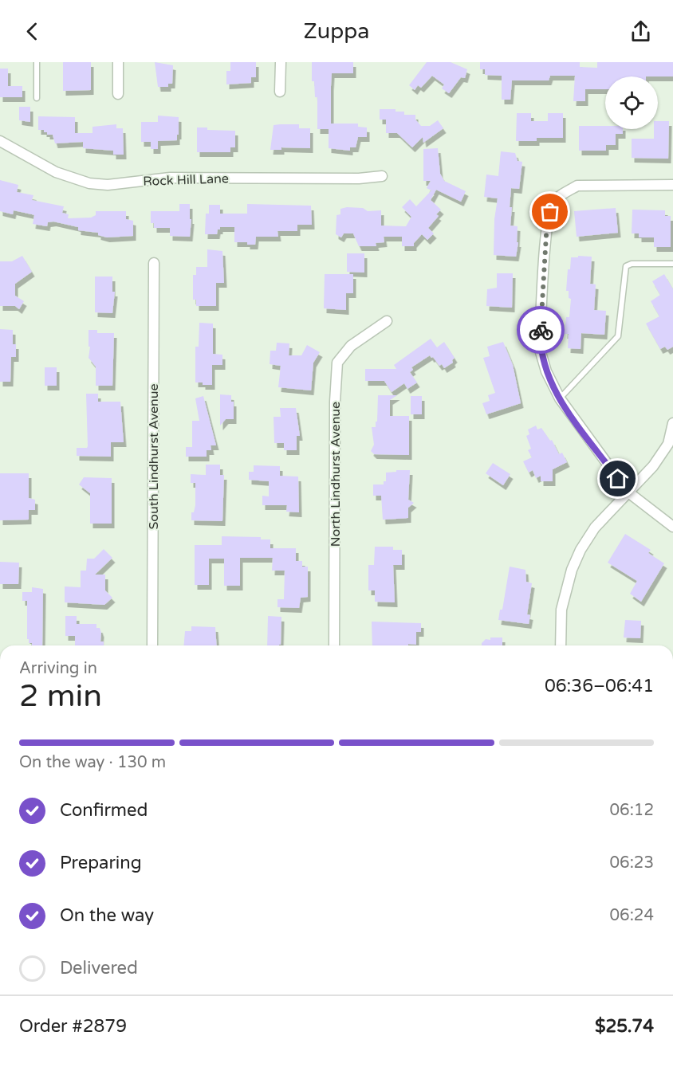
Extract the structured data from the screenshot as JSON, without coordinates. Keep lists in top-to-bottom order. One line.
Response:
{"streets":{"street":["Rock Hill Lane","South Lindhurst Avenue","North Lindhurst Avenue"]},"page":{"header":"Zuppa","heading":["2 min","Arriving in","06:36–06:41"],"panel":["Order #2879","$25.74"],"bar":"On the way · 130 m","list":[["Confirmed","06:12"],["Preparing","06:23"],["On the way","06:24"],"Delivered"]}}
